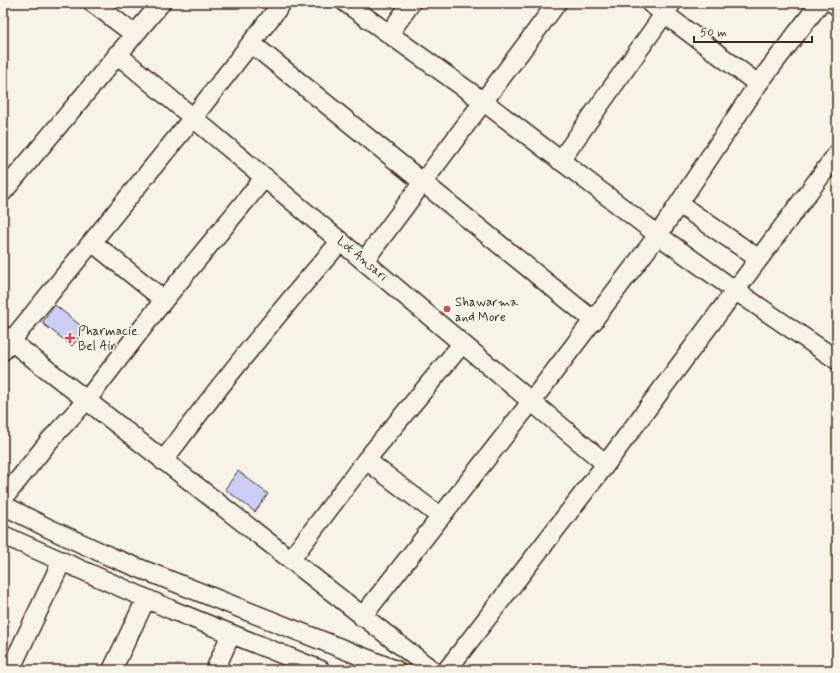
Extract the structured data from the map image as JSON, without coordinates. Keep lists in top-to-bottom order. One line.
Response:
{"streets":{"street":["Lot Ansari"]},"places":{"other":["Shawarma and More"],"health":["Pharmacie Bel Air"]},"scale_bar":"50 m"}
